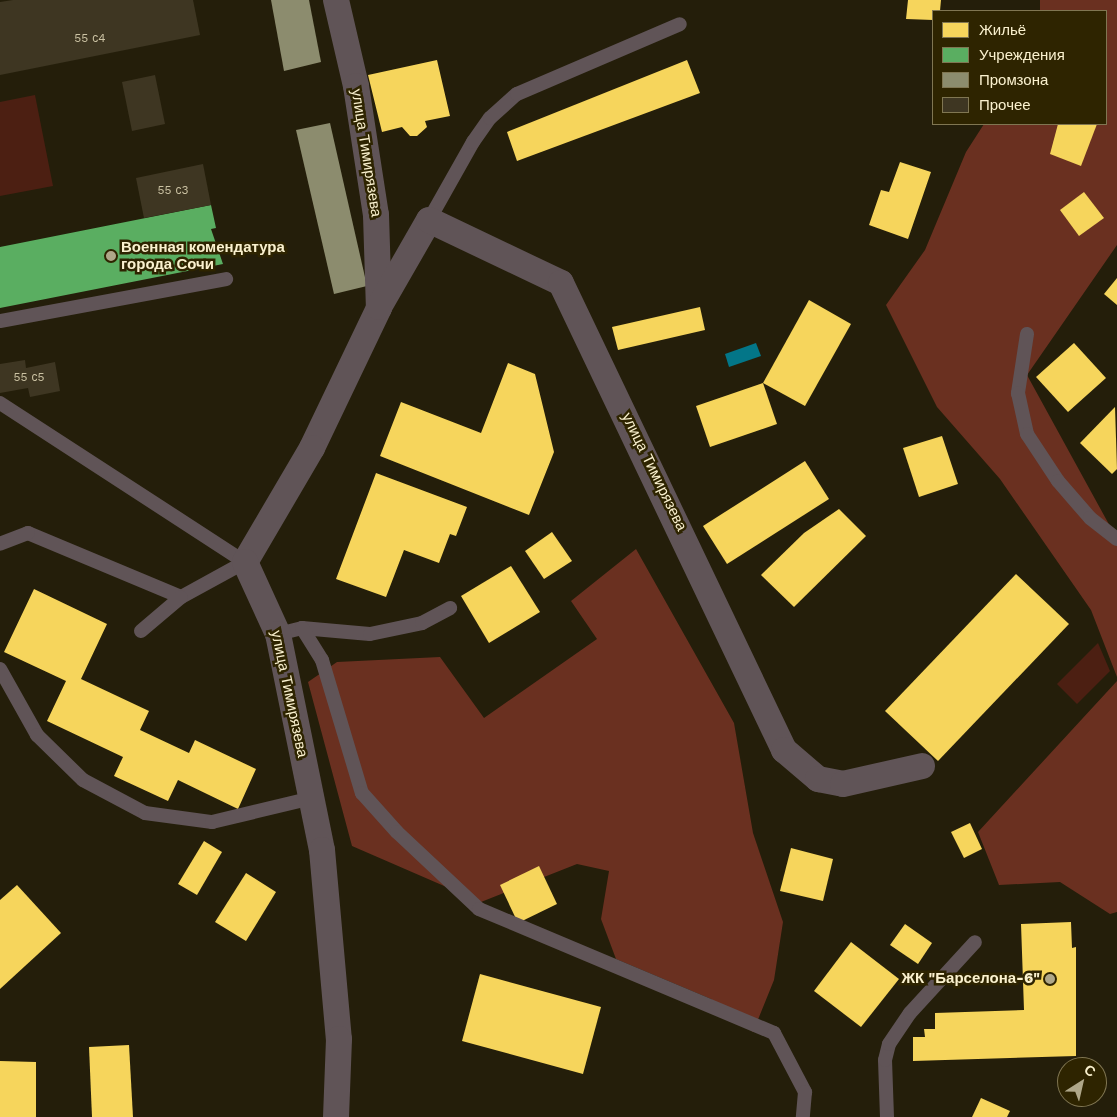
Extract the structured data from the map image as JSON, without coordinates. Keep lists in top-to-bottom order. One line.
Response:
{"streets":{"street":["улица Тимирязева"]},"places":["Военная комендатура города Сочи","ЖК \"Барселона-6\""],"house_numbers":["55 с4","55 с3","55 с5"],"legend":["Жильё","Учреждения","Промзона","Прочее"],"north":"top right"}
